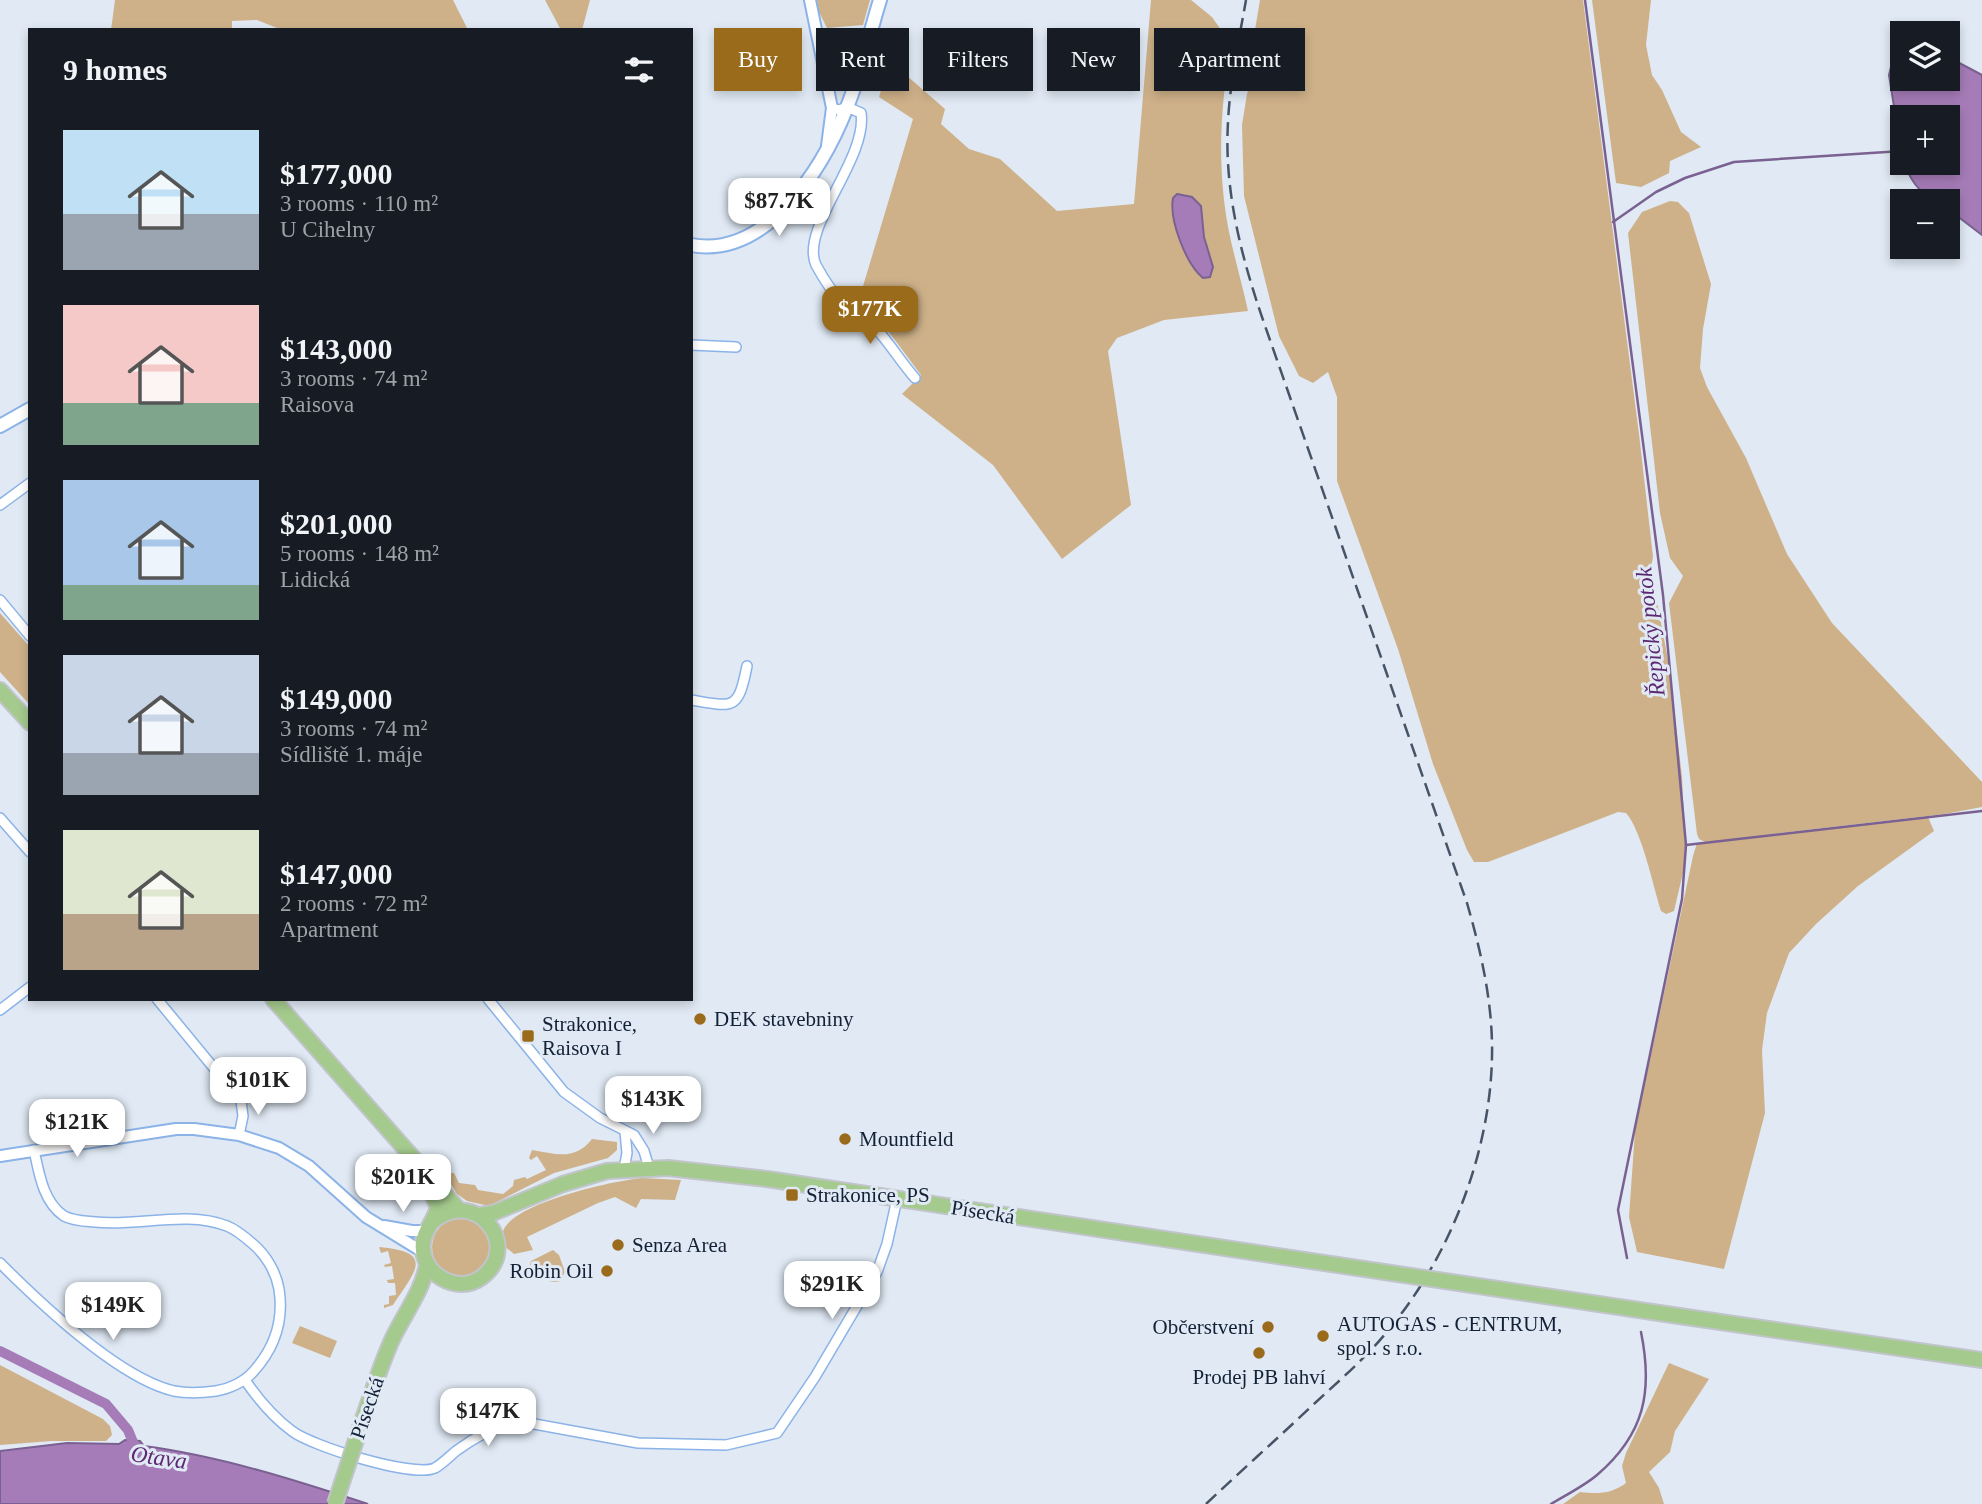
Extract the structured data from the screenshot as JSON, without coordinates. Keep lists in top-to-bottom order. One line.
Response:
{"streets":{"main road":["Písecká"]},"water":["Řepický potok","Otava"],"places":{"other":["DEK stavebniny","Mountfield","Senza Area","Robin Oil","Občerstvení","AUTOGAS - CENTRUM, spol. s r.o.","Prodej PB lahví"],"transit":["Strakonice, Raisova I","Strakonice, PS"]},"page":{"map_buttons":["+","−"],"chip":["Buy","Rent","Filters","New","Apartment"],"heading":"9 homes","list":[{"name":"$177,000","note":"3 rooms · 110 m² · U Cihelny"},{"name":"$143,000","note":"3 rooms · 74 m² · Raisova"},{"name":"$201,000","note":"5 rooms · 148 m² · Lidická"},{"name":"$149,000","note":"3 rooms · 74 m² · Sídliště 1. máje"},{"name":"$147,000","note":"2 rooms · 72 m² · Apartment"}],"price":["$87.7K","$177K","$101K","$143K","$121K","$201K","$291K","$149K","$147K"]}}
